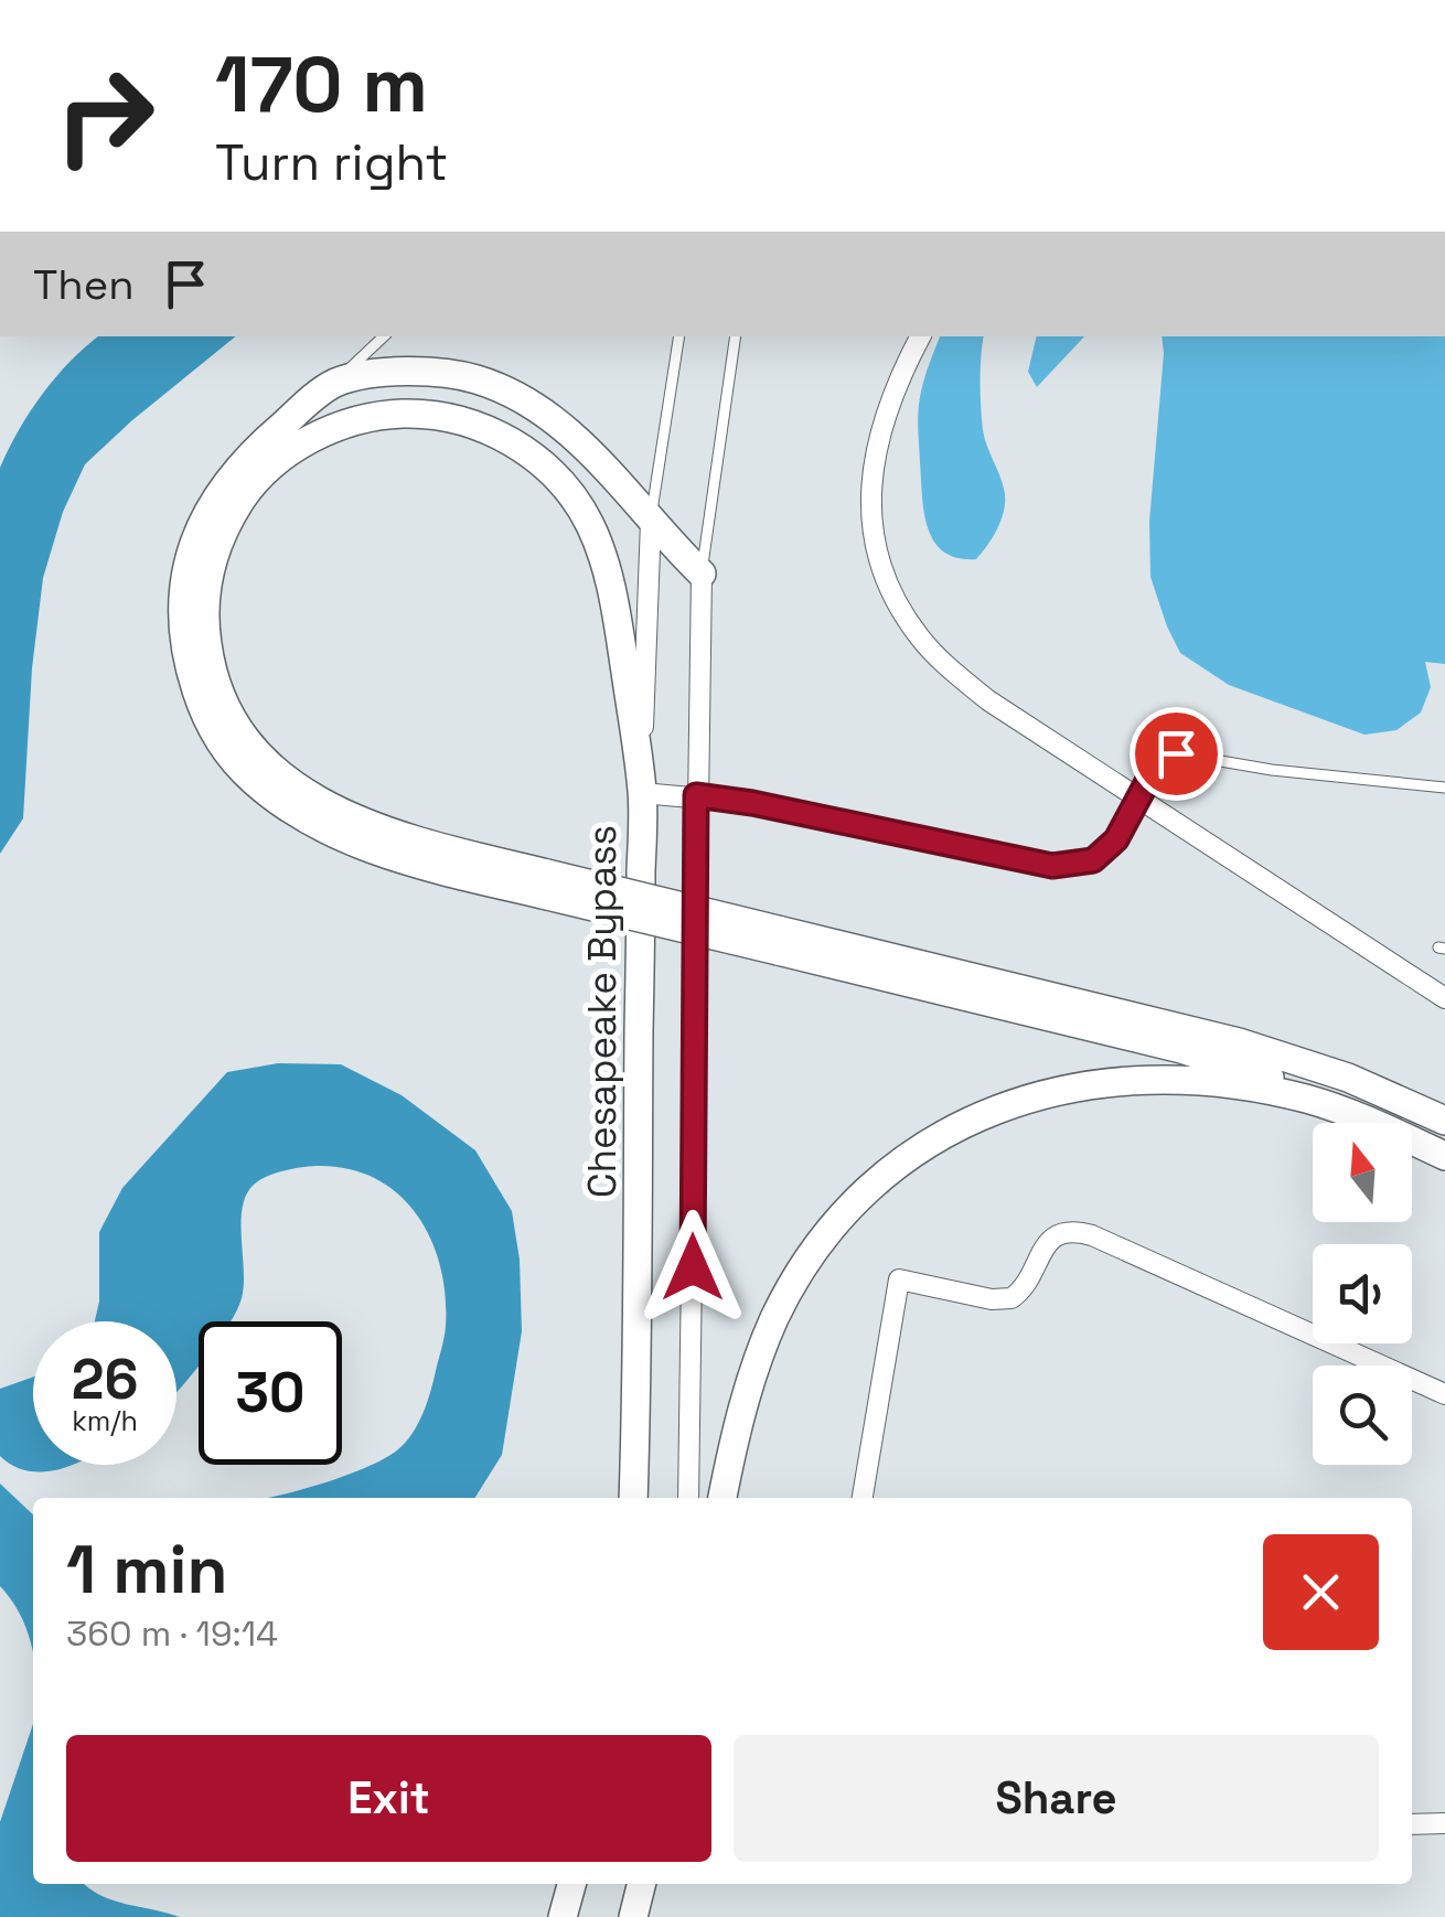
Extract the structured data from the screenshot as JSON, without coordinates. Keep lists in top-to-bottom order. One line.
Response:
{"streets":{"main road":["Chesapeake Bypass"]},"north":"top","page":{"turn":["170 m","Turn right"],"then":"Then","speed":"26 km/h","limit":"30","heading":["1 min","360 m · 19:14"],"buttons":["Exit","Share"]}}
